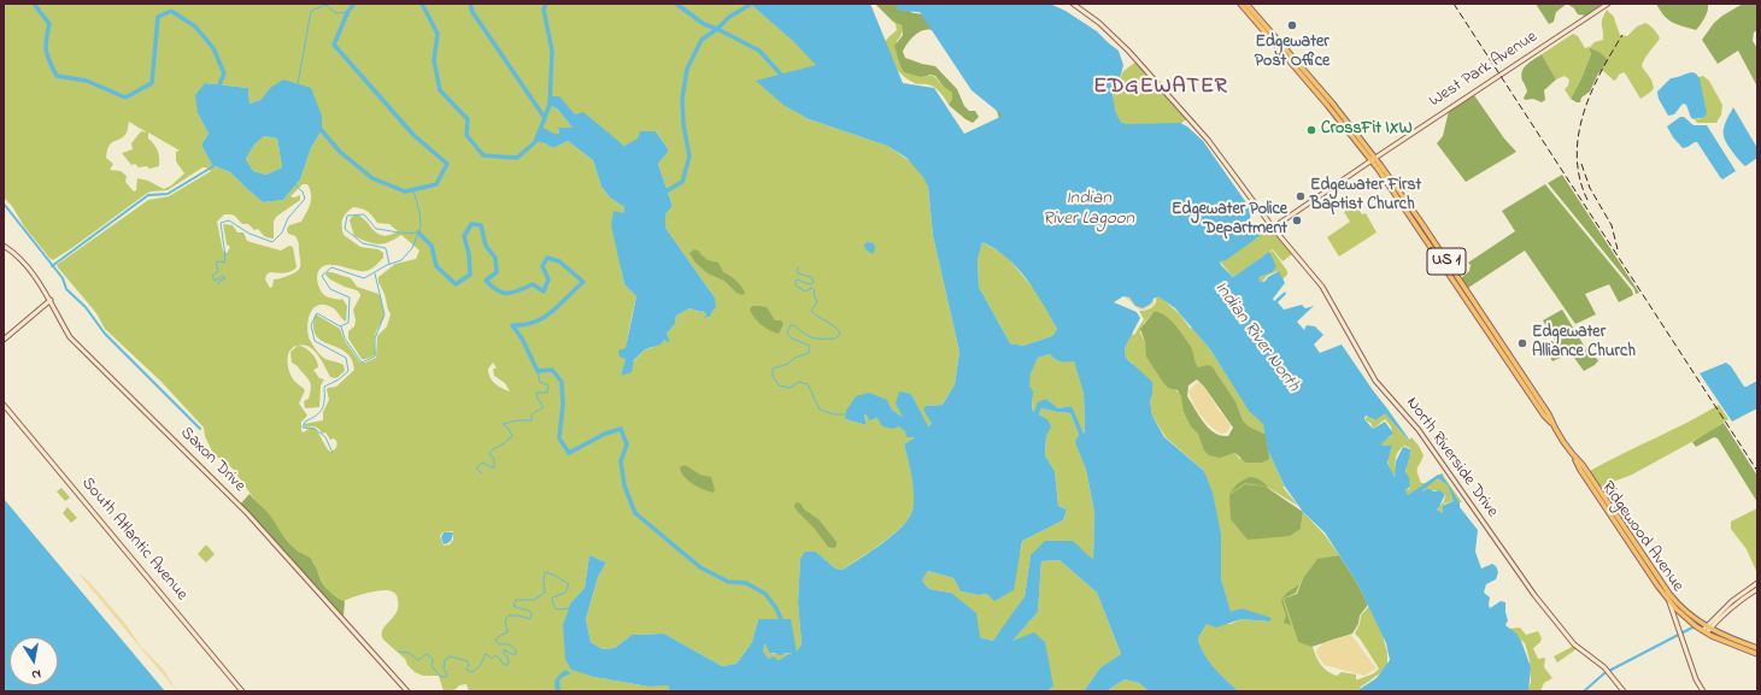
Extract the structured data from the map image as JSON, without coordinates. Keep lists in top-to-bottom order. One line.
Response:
{"streets":{"main road":["US 1","Ridgewood Avenue"],"street":["West Park Avenue","North Riverside Drive","Saxon Drive","South Atlantic Avenue"]},"crossings":[["West Park Avenue","North Riverside Drive"],["West Park Avenue","Ridgewood Avenue"],["US 1","Ridgewood Avenue"]],"districts":["EDGEWATER"],"water":["Indian River Lagoon","Indian River North"],"places":["Edgewater Post Office","CrossFit IXW","Edgewater First Baptist Church","Edgewater Police Department","Edgewater Alliance Church"],"north":"bottom"}
